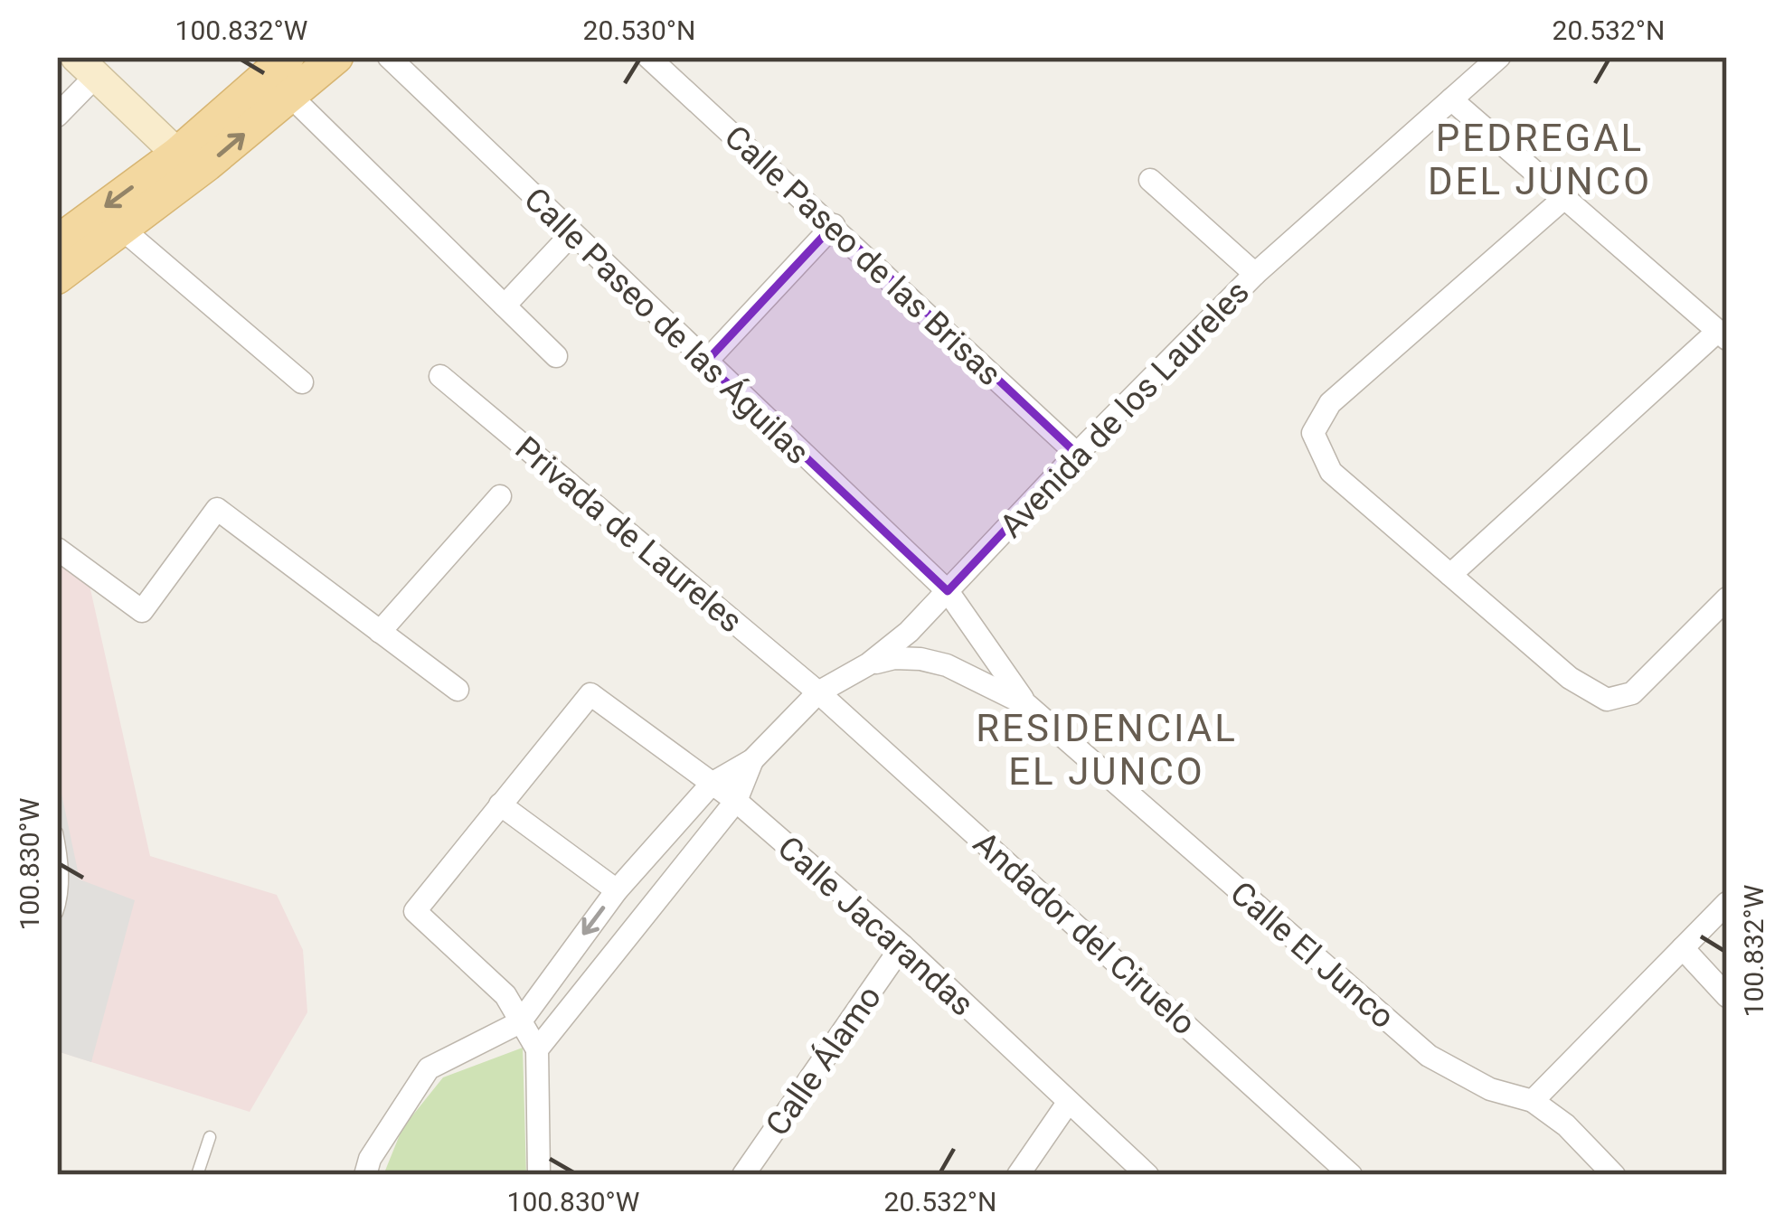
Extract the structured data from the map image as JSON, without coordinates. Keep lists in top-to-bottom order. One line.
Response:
{"streets":{"street":["Calle Paseo de las Brisas","Calle Paseo de las Águilas","Avenida de los Laureles","Privada de Laureles","Calle Jacarandas","Andador del Ciruelo","Calle El Junco","Calle Álamo"]},"crossings":[["Calle Paseo de las Brisas","Avenida de los Laureles"],["Calle Paseo de las Águilas","Avenida de los Laureles"],["Calle Paseo de las Águilas","Calle El Junco"],["Avenida de los Laureles","Privada de Laureles"],["Avenida de los Laureles","Calle Jacarandas"],["Avenida de los Laureles","Andador del Ciruelo"],["Avenida de los Laureles","Calle El Junco"],["Privada de Laureles","Andador del Ciruelo"],["Calle Jacarandas","Calle Álamo"]],"districts":["PEDREGAL DEL JUNCO","RESIDENCIAL EL JUNCO"],"coordinates":["100.832°W","20.530°N","20.532°N","100.830°W"]}
